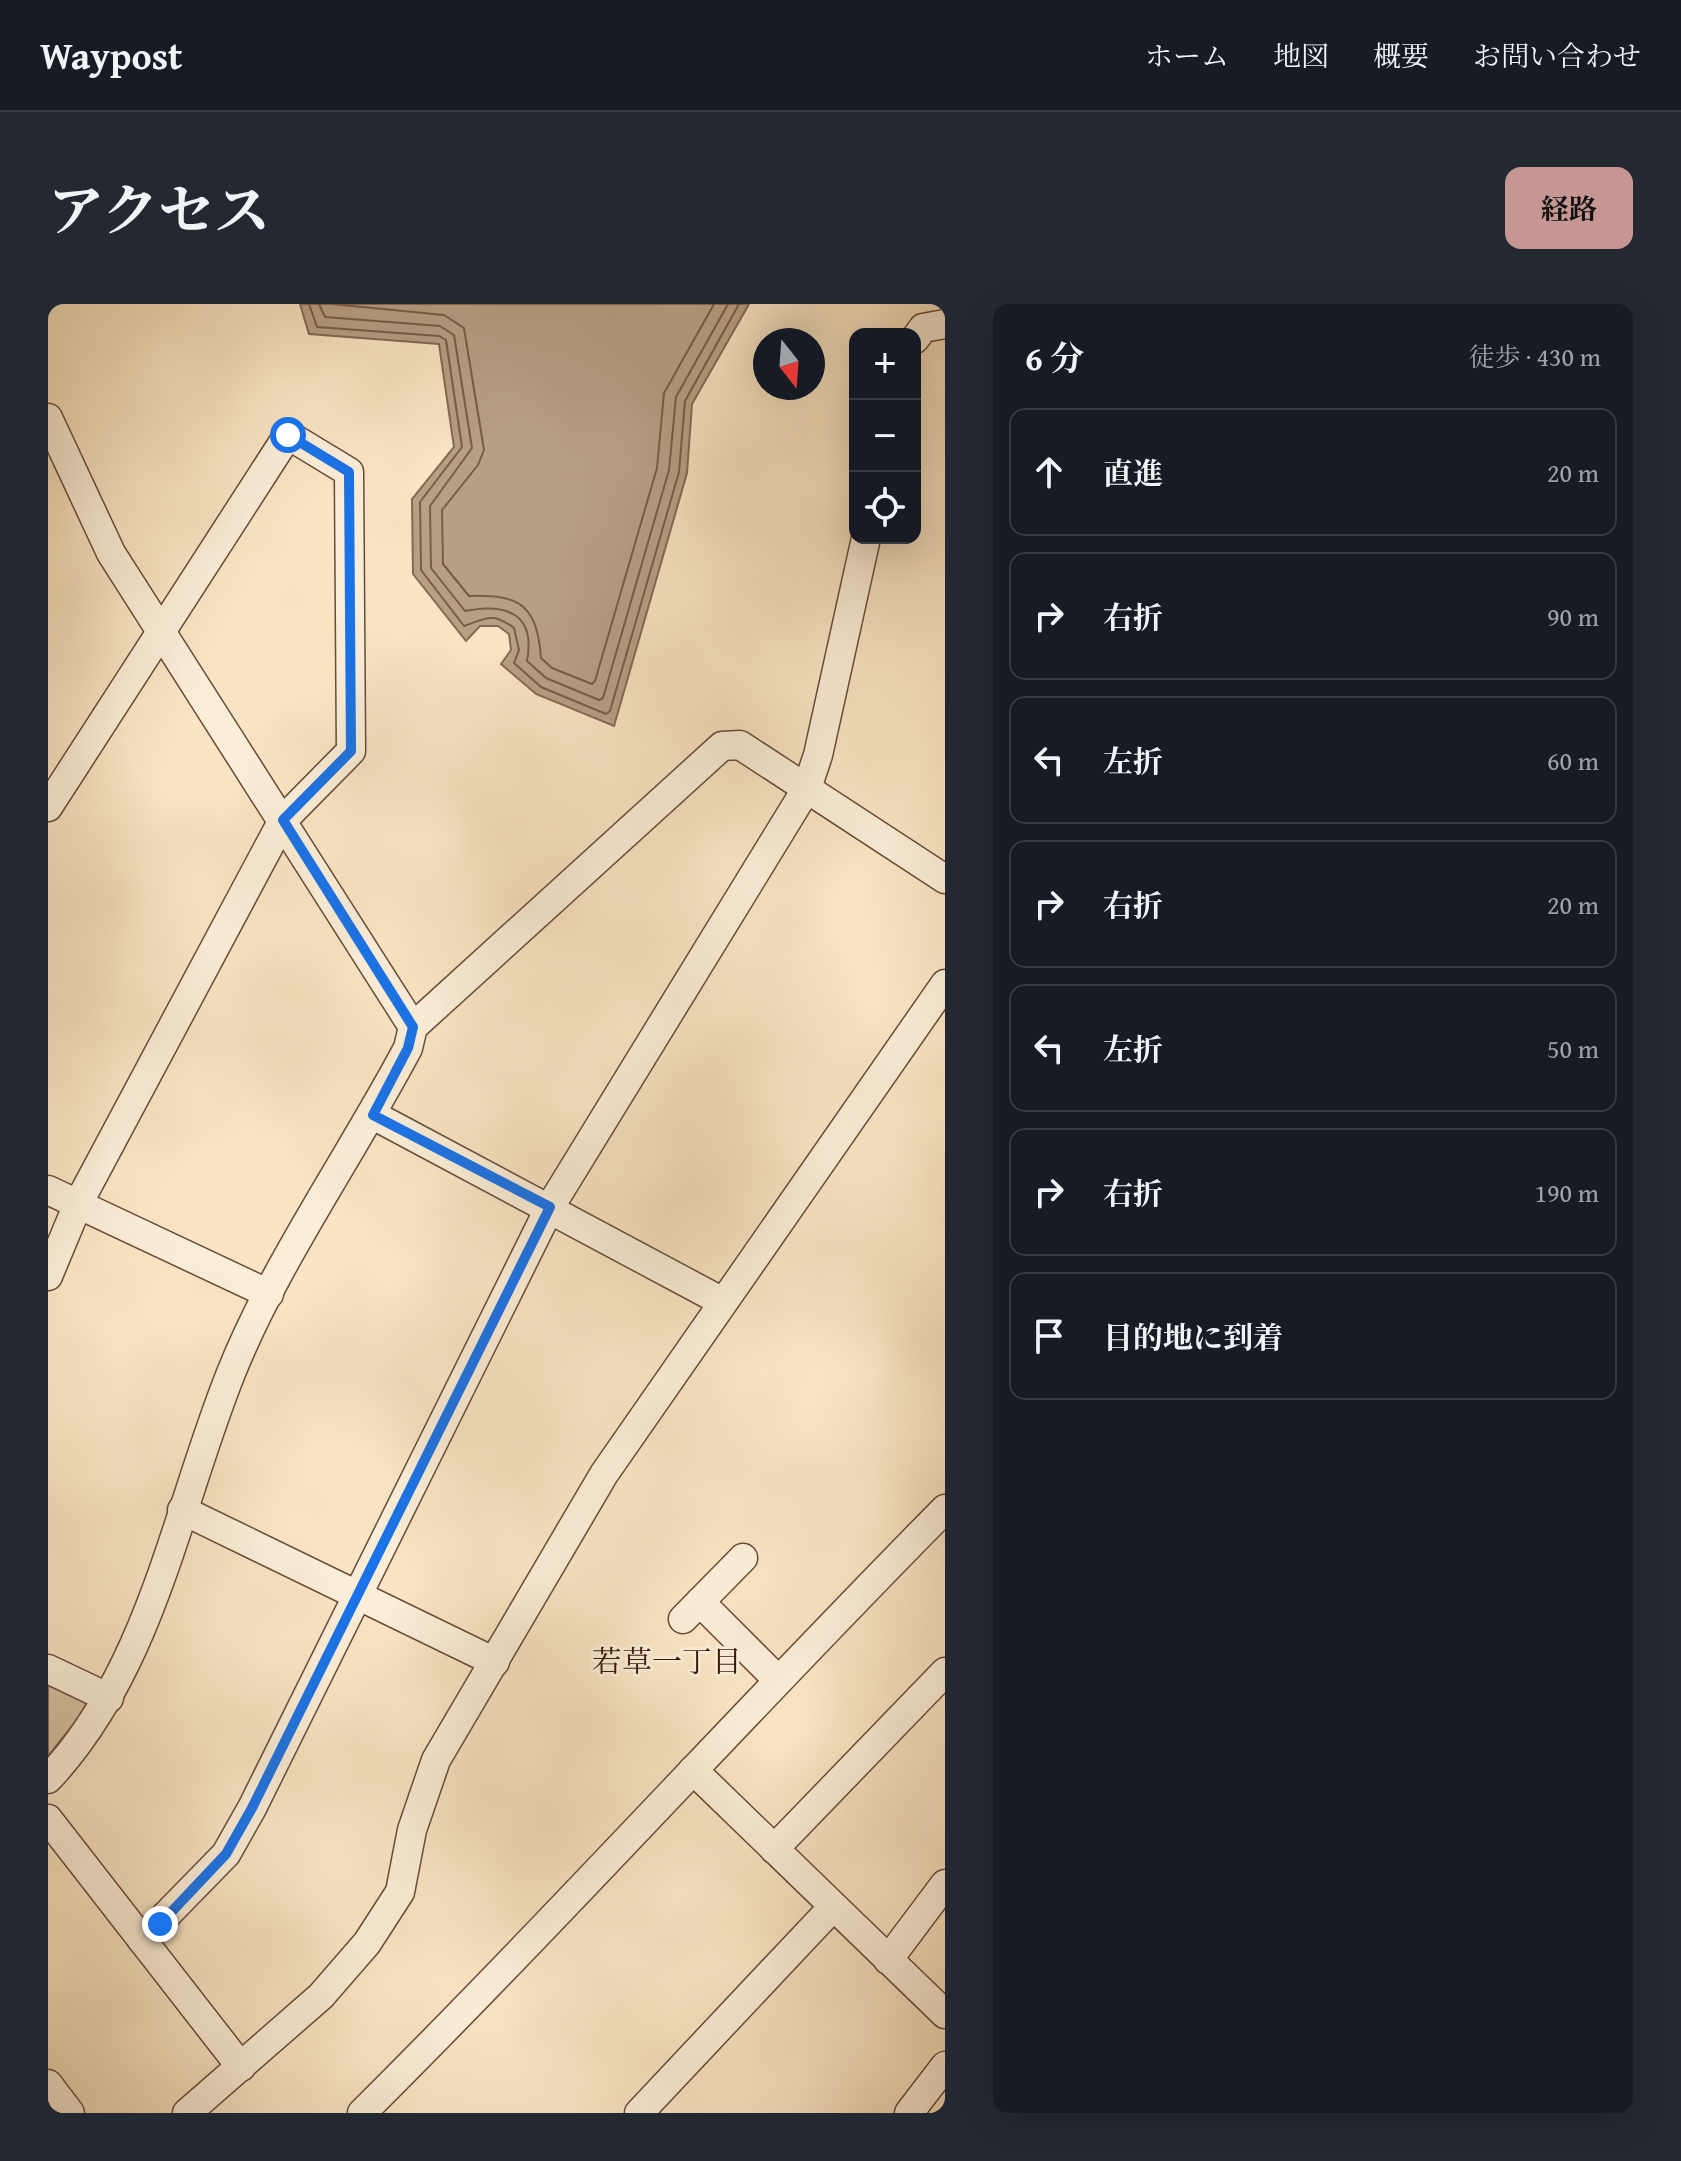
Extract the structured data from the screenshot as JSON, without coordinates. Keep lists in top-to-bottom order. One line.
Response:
{"districts":["若草一丁目"],"north":"bottom","page":{"header":"Waypost","nav":["ホーム","地図","概要","お問い合わせ"],"title":"アクセス","buttons":"経路","heading":["6 分","徒歩 · 430 m"],"map_buttons":["+","−"],"list":[["直進","20 m"],["右折","90 m"],["左折","60 m"],["右折","20 m"],["左折","50 m"],["右折","190 m"],"目的地に到着"]}}
